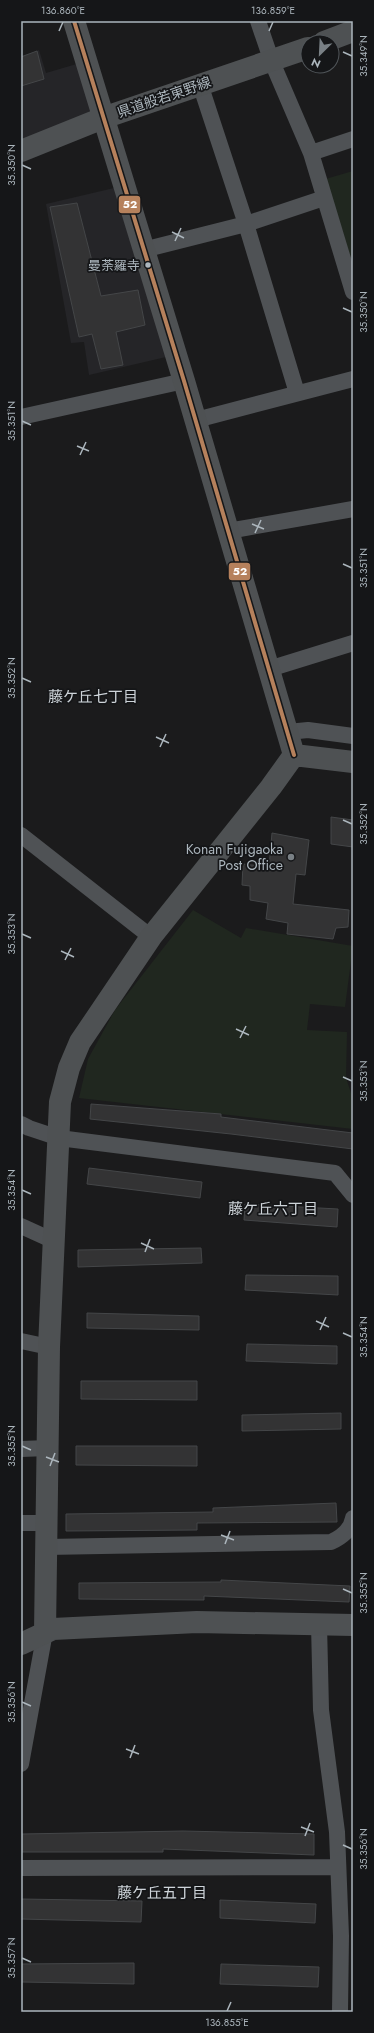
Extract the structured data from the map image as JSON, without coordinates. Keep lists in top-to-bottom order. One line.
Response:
{"streets":{"street":["県道般若東野線"]},"districts":["藤ケ丘七丁目","藤ケ丘六丁目","藤ケ丘五丁目"],"places":["曼荼羅寺","Konan Fujigaoka Post Office"],"lines":["transit line 52"],"north":"bottom left","coordinates":["136.860°E","136.859°E","35.349°N","35.350°N","35.351°N","35.352°N","35.353°N","35.354°N","35.355°N","35.356°N","35.357°N","136.855°E"]}
